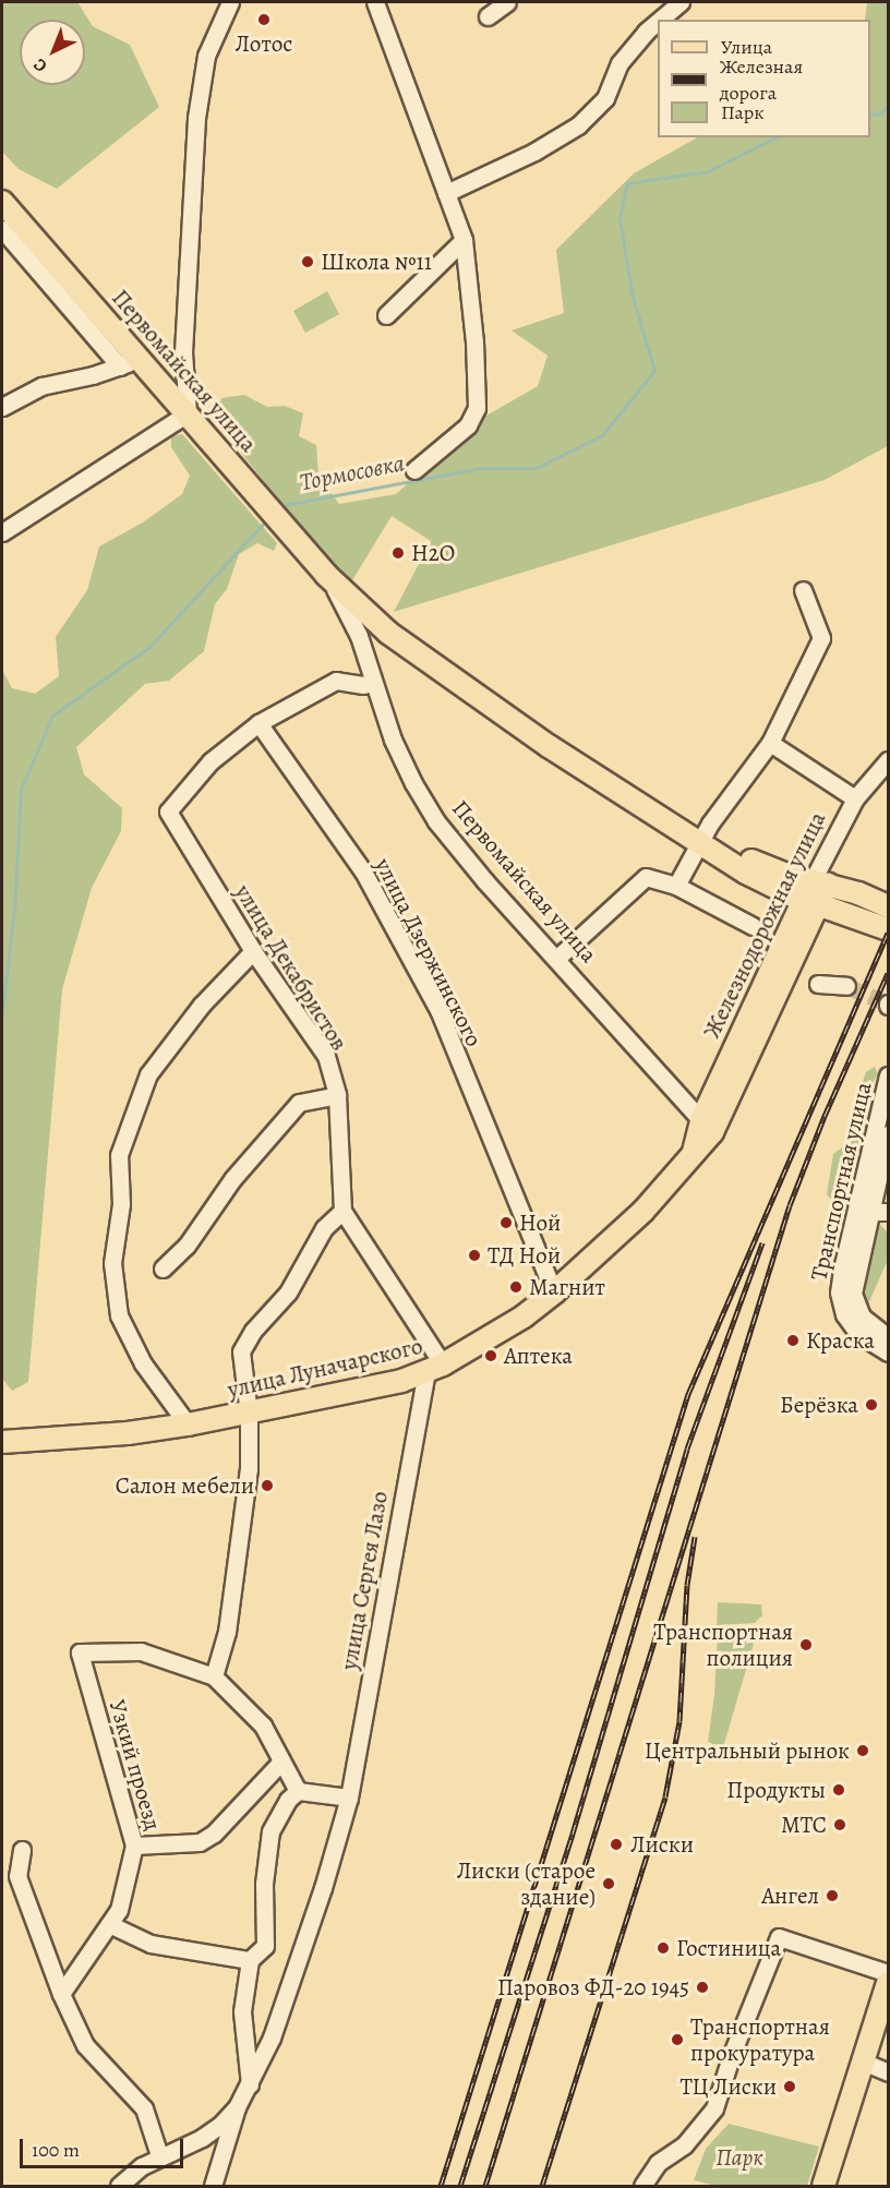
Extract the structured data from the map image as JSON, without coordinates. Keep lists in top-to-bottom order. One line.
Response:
{"streets":{"main road":["Первомайская улица","Железнодорожная улица","улица Луначарского"],"street":["улица Дзержинского","улица Декабристов","Транспортная улица","улица Сергея Лазо","Узкий проезд"]},"crossings":[["Первомайская улица","Железнодорожная улица"],["Железнодорожная улица","улица Луначарского"],["улица Дзержинского","улица Декабристов"],["улица Дзержинского","улица Луначарского"],["улица Луначарского","улица Сергея Лазо"]],"water":["Тормосовка"],"parks":["Парк"],"places":["Лотос","Школа №11","H2O","Ной","ТД Ной","Магнит","Краска","Аптека","Берёзка","Салон мебели","Транспортная полиция","Центральный рынок","Продукты","МТС","Лиски","Лиски (старое здание)","Ангел","Гостиница","Паровоз ФД-20 1945","Транспортная прокуратура","ТЦ Лиски"],"legend":["Улица","Железная дорога","Парк"],"scale_bar":"100 m","north":"bottom left"}
